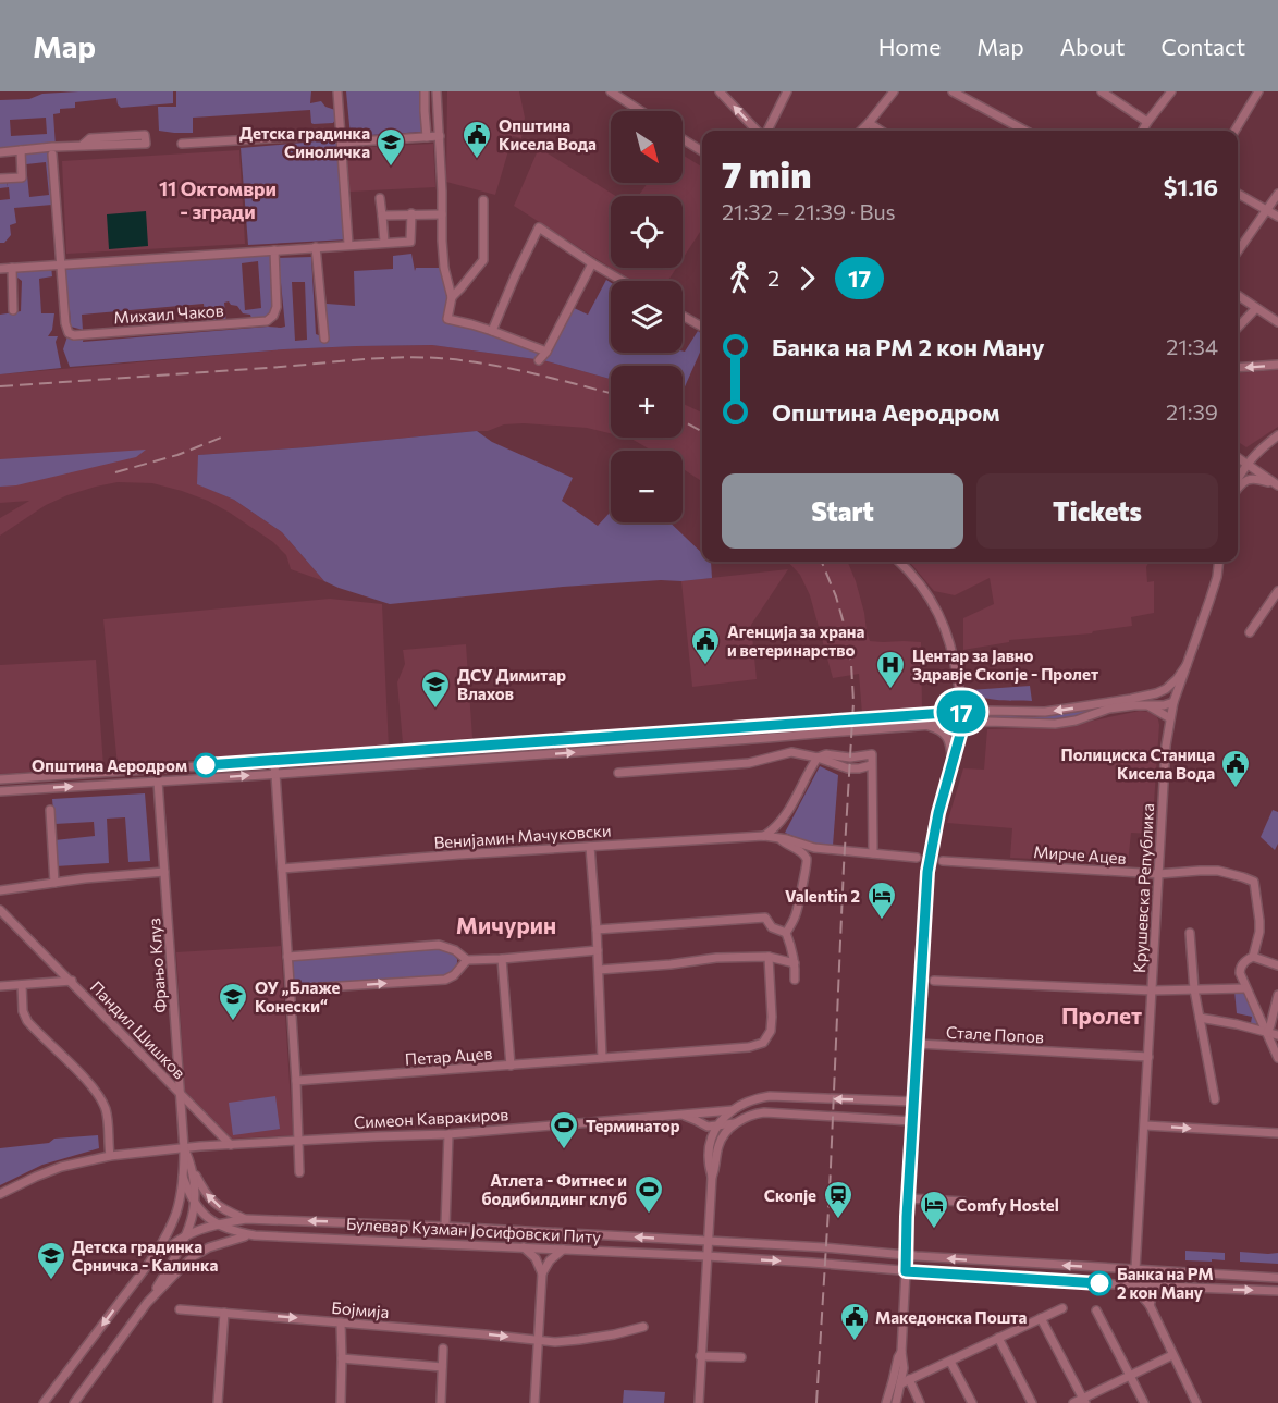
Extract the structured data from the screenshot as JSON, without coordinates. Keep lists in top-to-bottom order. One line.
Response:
{"streets":{"street":["Михаил Чаков","Венијамин Мачуковски","Мирче Ацев","Крушевска Република","Фрањо Клуз","Пандил Шишков","Стале Попов","Петар Ацев","Симеон Кавракиров","Булевар Кузман Јосифовски Питу","Бојмија"]},"crossings":[["Мирче Ацев","Крушевска Република"],["Крушевска Република","Стале Попов"],["Крушевска Република","Булевар Кузман Јосифовски Питу"],["Фрањо Клуз","Пандил Шишков"],["Фрањо Клуз","Симеон Кавракиров"],["Фрањо Клуз","Булевар Кузман Јосифовски Питу"],["Пандил Шишков","Симеон Кавракиров"]],"districts":["11 Октомври - згради","Мичурин","Пролет"],"places":{"public building":["Општина Кисела Вода","Агенција за храна и ветеринарство","Полициска Станица Кисела Вода","Македонска Пошта"],"school or university":["Детска градинка Синоличка","ДСУ Димитар Влахов","ОУ „Блаже Конески“","Детска градинка Срничка - Калинка"],"hospital":["Центар за Јавно Здравје Скопје - Пролет"],"other":["Општина Аеродром","Банка на РМ 2 кон Ману"],"hotel":["Valentin 2","Comfy Hostel"],"sports":["Терминатор","Атлета - Фитнес и бодибилдинг клуб"],"station":["Скопје"]},"lines":["bus line 17"],"north":"bottom right","page":{"header":"Map","nav":["Home","Map","About","Contact"],"on_map":"17","map_buttons":["+","−"],"heading":["7 min","21:32 – 21:39 · Bus","$1.16"],"legs":["2","17"],"list":[{"name":"Банка на РМ 2 кон Ману","value":"21:34"},{"name":"Општина Аеродром","value":"21:39"}],"buttons":["Start","Tickets"]}}
